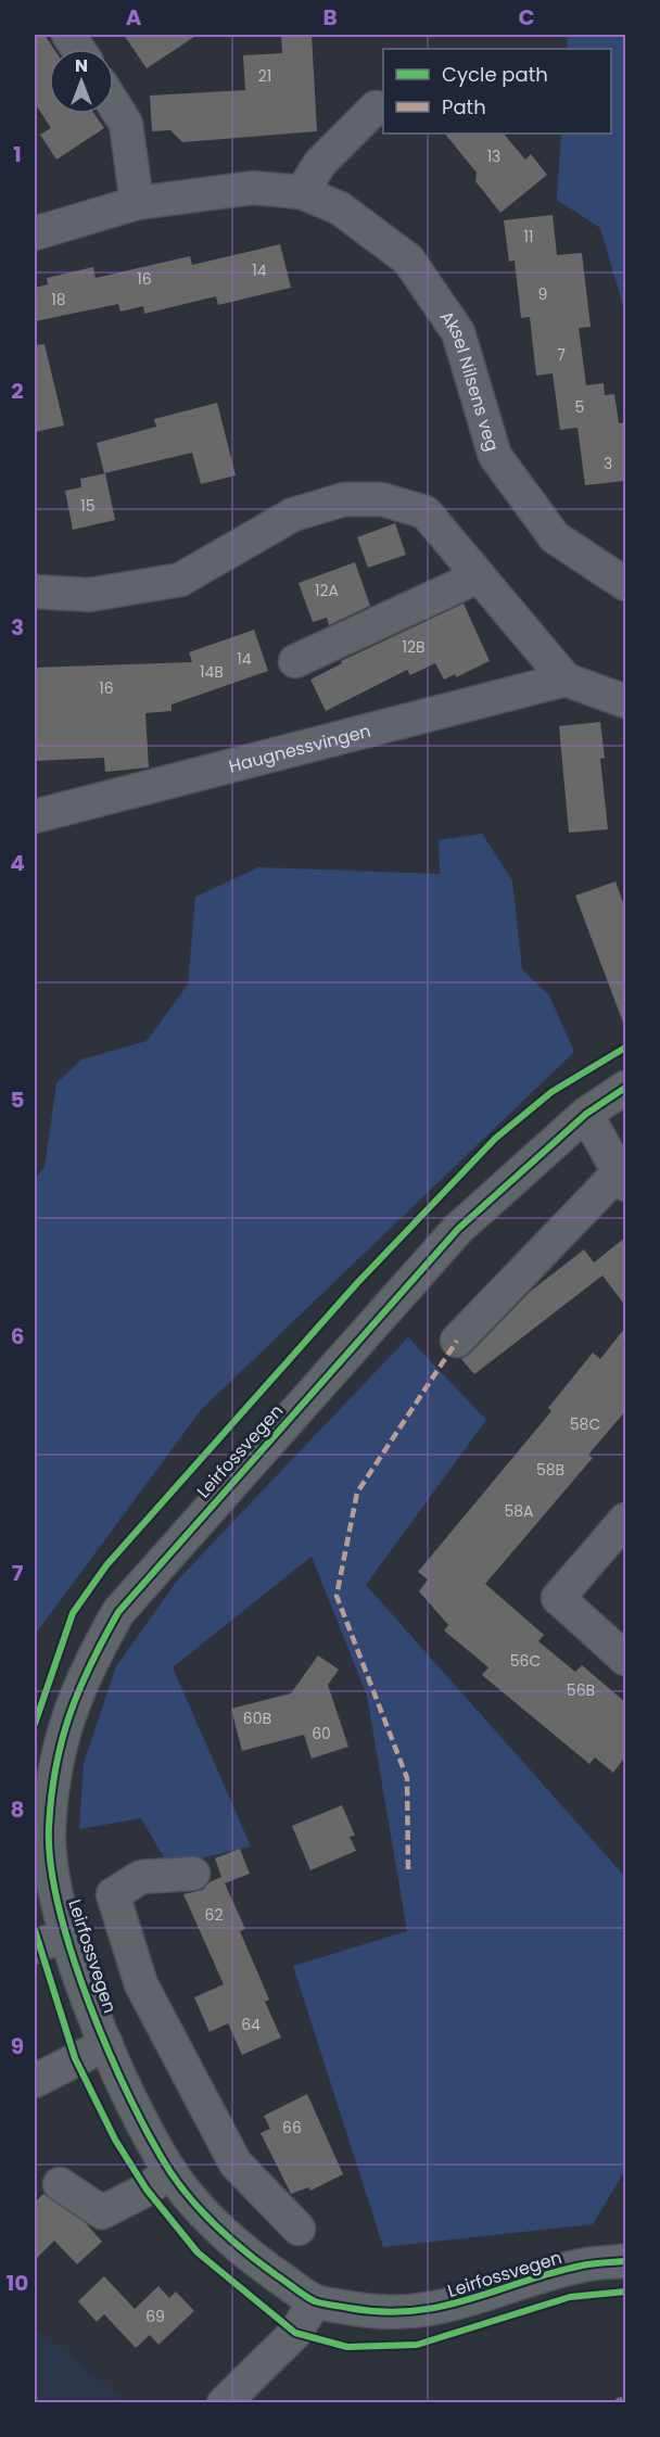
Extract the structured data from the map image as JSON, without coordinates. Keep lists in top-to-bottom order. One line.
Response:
{"streets":{"street":["Aksel Nilsens veg","Haugnessvingen","Leirfossvegen"]},"house_numbers":["21","13","11","14","16","9","18","7","5","3","15","12A","12B","14","14B","16","58C","58B","58A","56C","56B","60B","60","62","64","66","69"],"legend":["Cycle path","Path"],"north":"top","grid":{"columns":["A","B","C"],"rows":["1","2","3","4","5","6","7","8","9","10"]}}
